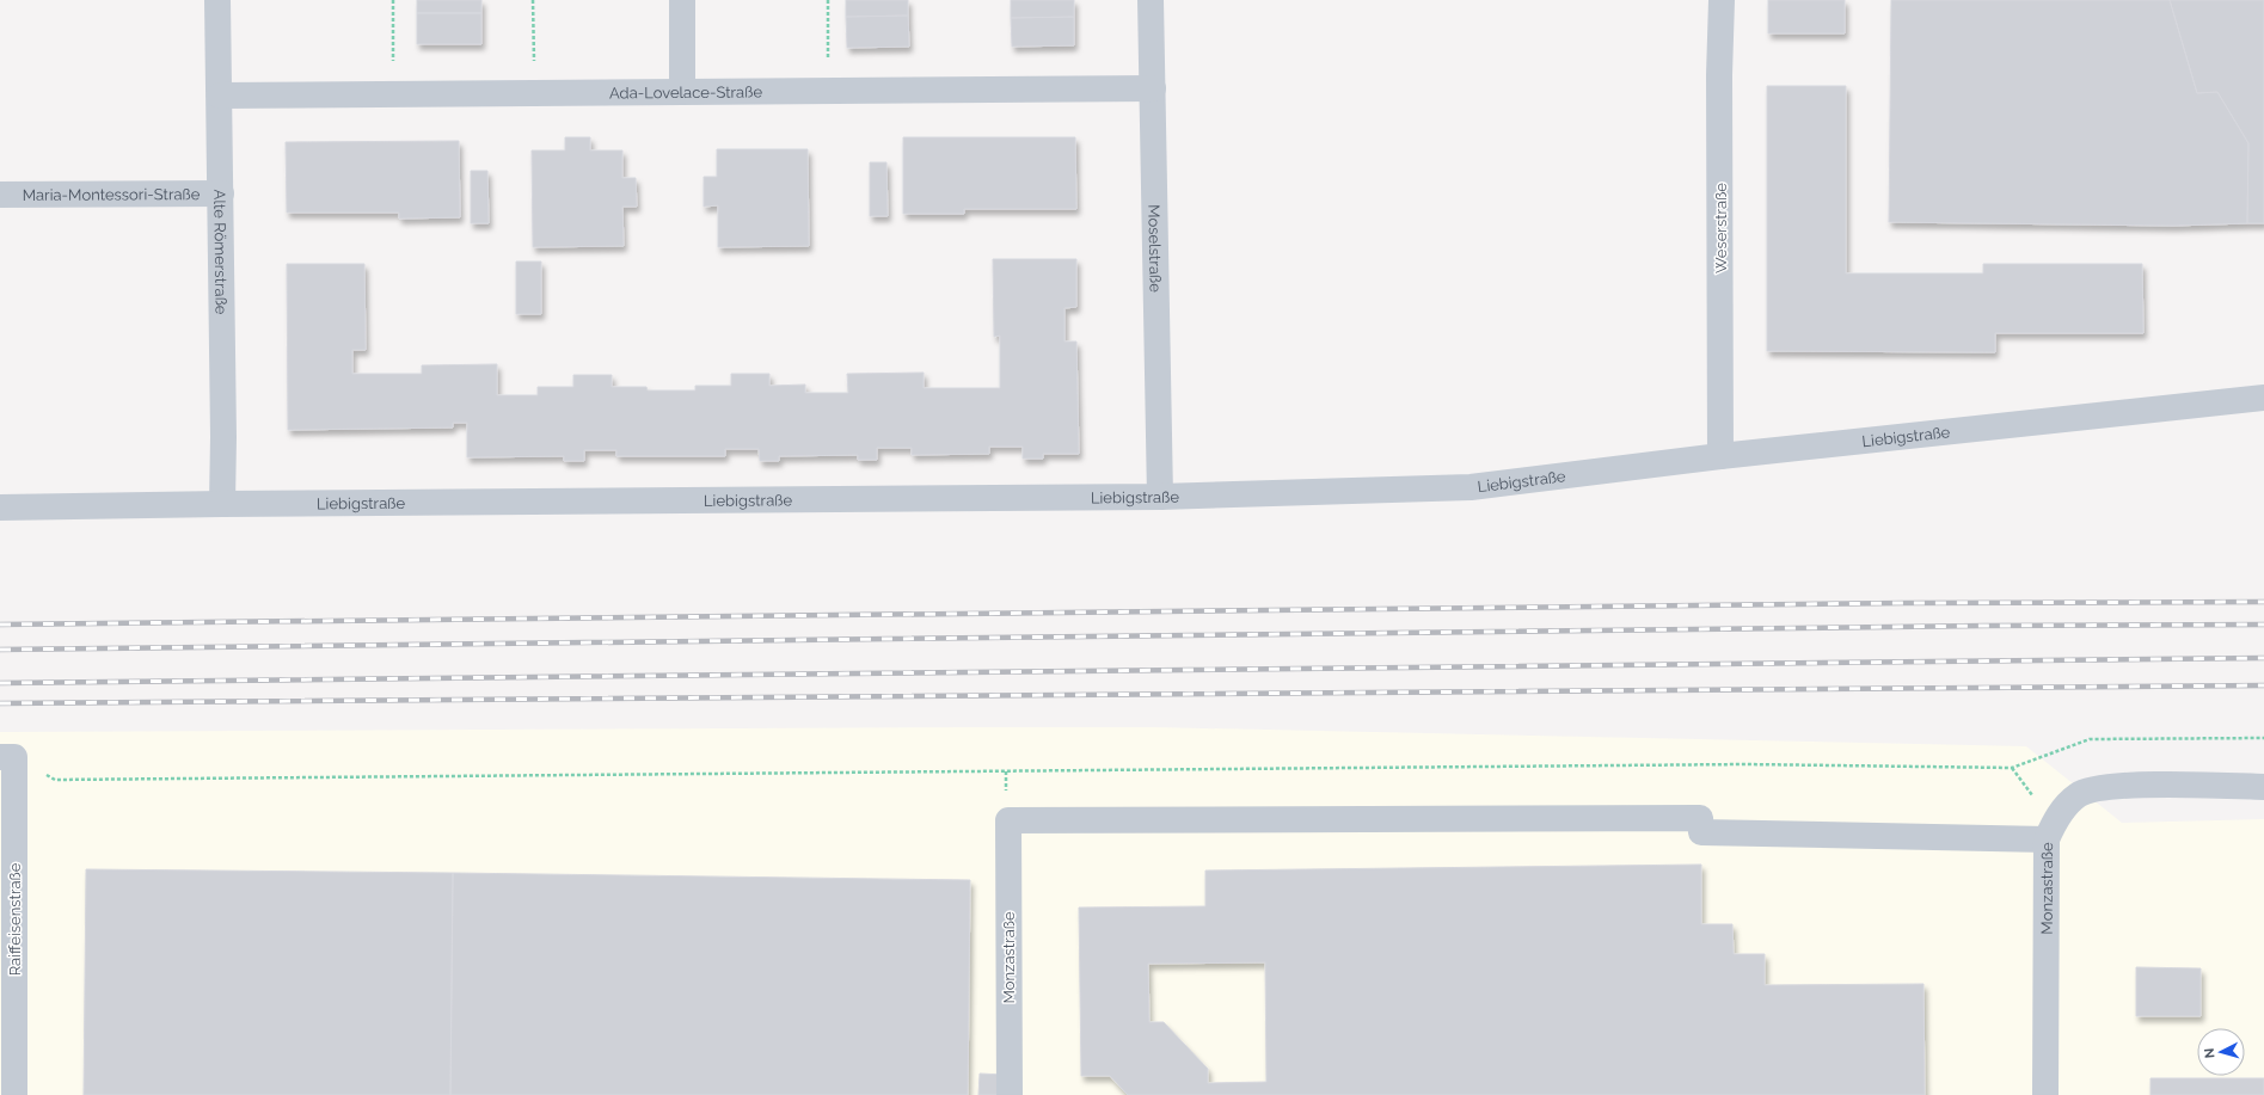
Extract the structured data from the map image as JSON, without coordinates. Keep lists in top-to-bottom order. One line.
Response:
{"streets":{"street":["Ada-Lovelace-Straße","Maria-Montessori-Straße","Weserstraße","Moselstraße","Alte Römerstraße","Liebigstraße","Monzastraße","Raiffeisenstraße"]},"crossings":[["Ada-Lovelace-Straße","Moselstraße"],["Ada-Lovelace-Straße","Alte Römerstraße"],["Maria-Montessori-Straße","Alte Römerstraße"],["Weserstraße","Liebigstraße"],["Moselstraße","Liebigstraße"],["Alte Römerstraße","Liebigstraße"]],"north":"left"}
